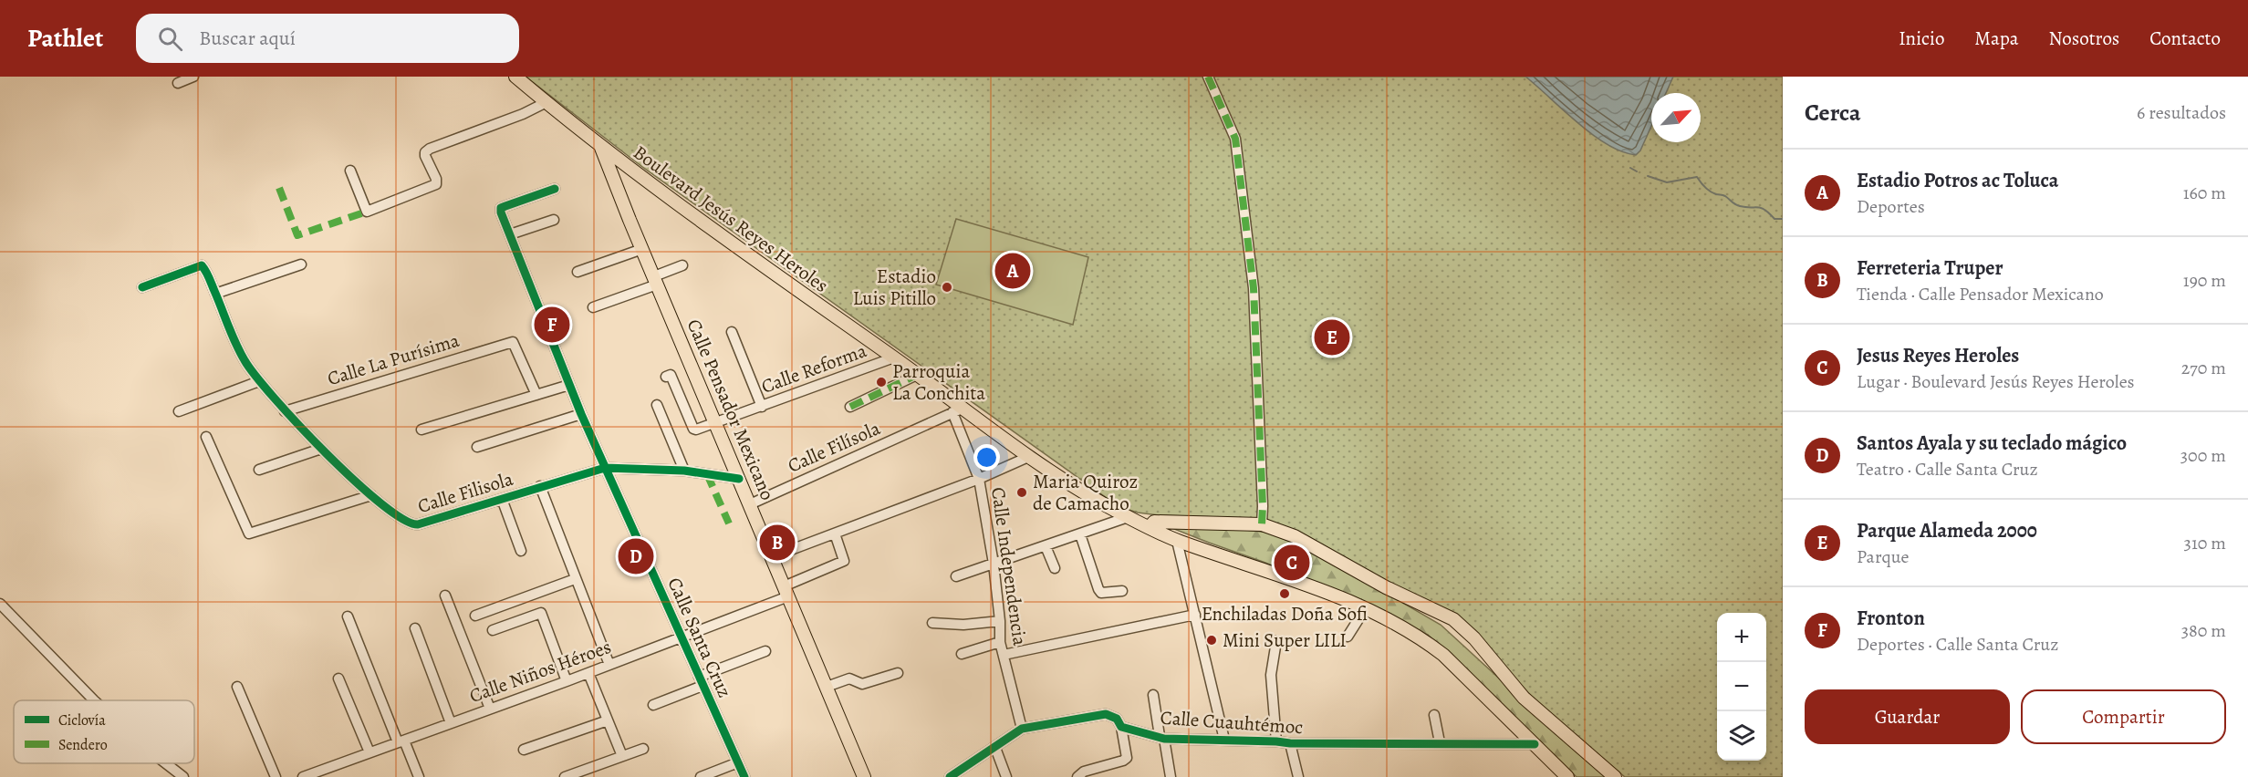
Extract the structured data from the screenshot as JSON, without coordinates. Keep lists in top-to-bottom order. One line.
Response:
{"streets":{"main road":["Boulevard Jesús Reyes Heroles","Calle Pensador Mexicano"],"street":["Calle La Purísima","Calle Reforma","Calle Filísola","Calle Filisola","Calle Independencia","Calle Santa Cruz","Calle Niños Héroes","Calle Cuauhtémoc"]},"crossings":[["Boulevard Jesús Reyes Heroles","Calle Reforma"],["Boulevard Jesús Reyes Heroles","Calle Pensador Mexicano"],["Boulevard Jesús Reyes Heroles","Calle Filísola"],["Boulevard Jesús Reyes Heroles","Calle Independencia"],["Boulevard Jesús Reyes Heroles","Calle Cuauhtémoc"],["Calle La Purísima","Calle Filisola"],["Calle Reforma","Calle Pensador Mexicano"],["Calle Pensador Mexicano","Calle Filísola"],["Calle Pensador Mexicano","Calle Filisola"],["Calle Pensador Mexicano","Calle Niños Héroes"],["Calle Filísola","Calle Independencia"],["Calle Filisola","Calle Santa Cruz"],["Calle Independencia","Calle Cuauhtémoc"],["Calle Santa Cruz","Calle Niños Héroes"]],"places":["Estadio Luis Pitillo","Parroquia La Conchita","Maria Quiroz de Camacho","Enchiladas Doña Sofi","Mini Super LILI"],"legend":["Ciclovía","Sendero"],"north":"top right","page":{"header":"Pathlet","search":"Buscar aquí","nav":["Inicio","Mapa","Nosotros","Contacto"],"heading":["Cerca","6 resultados"],"list":[{"mark":"A","name":"Estadio Potros ac Toluca","note":"Deportes","value":"160 m"},{"mark":"B","name":"Ferreteria Truper","note":"Tienda · Calle Pensador Mexicano","value":"190 m"},{"mark":"C","name":"Jesus Reyes Heroles","note":"Lugar · Boulevard Jesús Reyes Heroles","value":"270 m"},{"mark":"D","name":"Santos Ayala y su teclado mágico","note":"Teatro · Calle Santa Cruz","value":"300 m"},{"mark":"E","name":"Parque Alameda 2000","note":"Parque","value":"310 m"},{"mark":"F","name":"Fronton","note":"Deportes · Calle Santa Cruz","value":"380 m"}],"pins":["A","F","E","B","D","C"],"map_buttons":["+","−"],"buttons":["Guardar","Compartir"]}}
